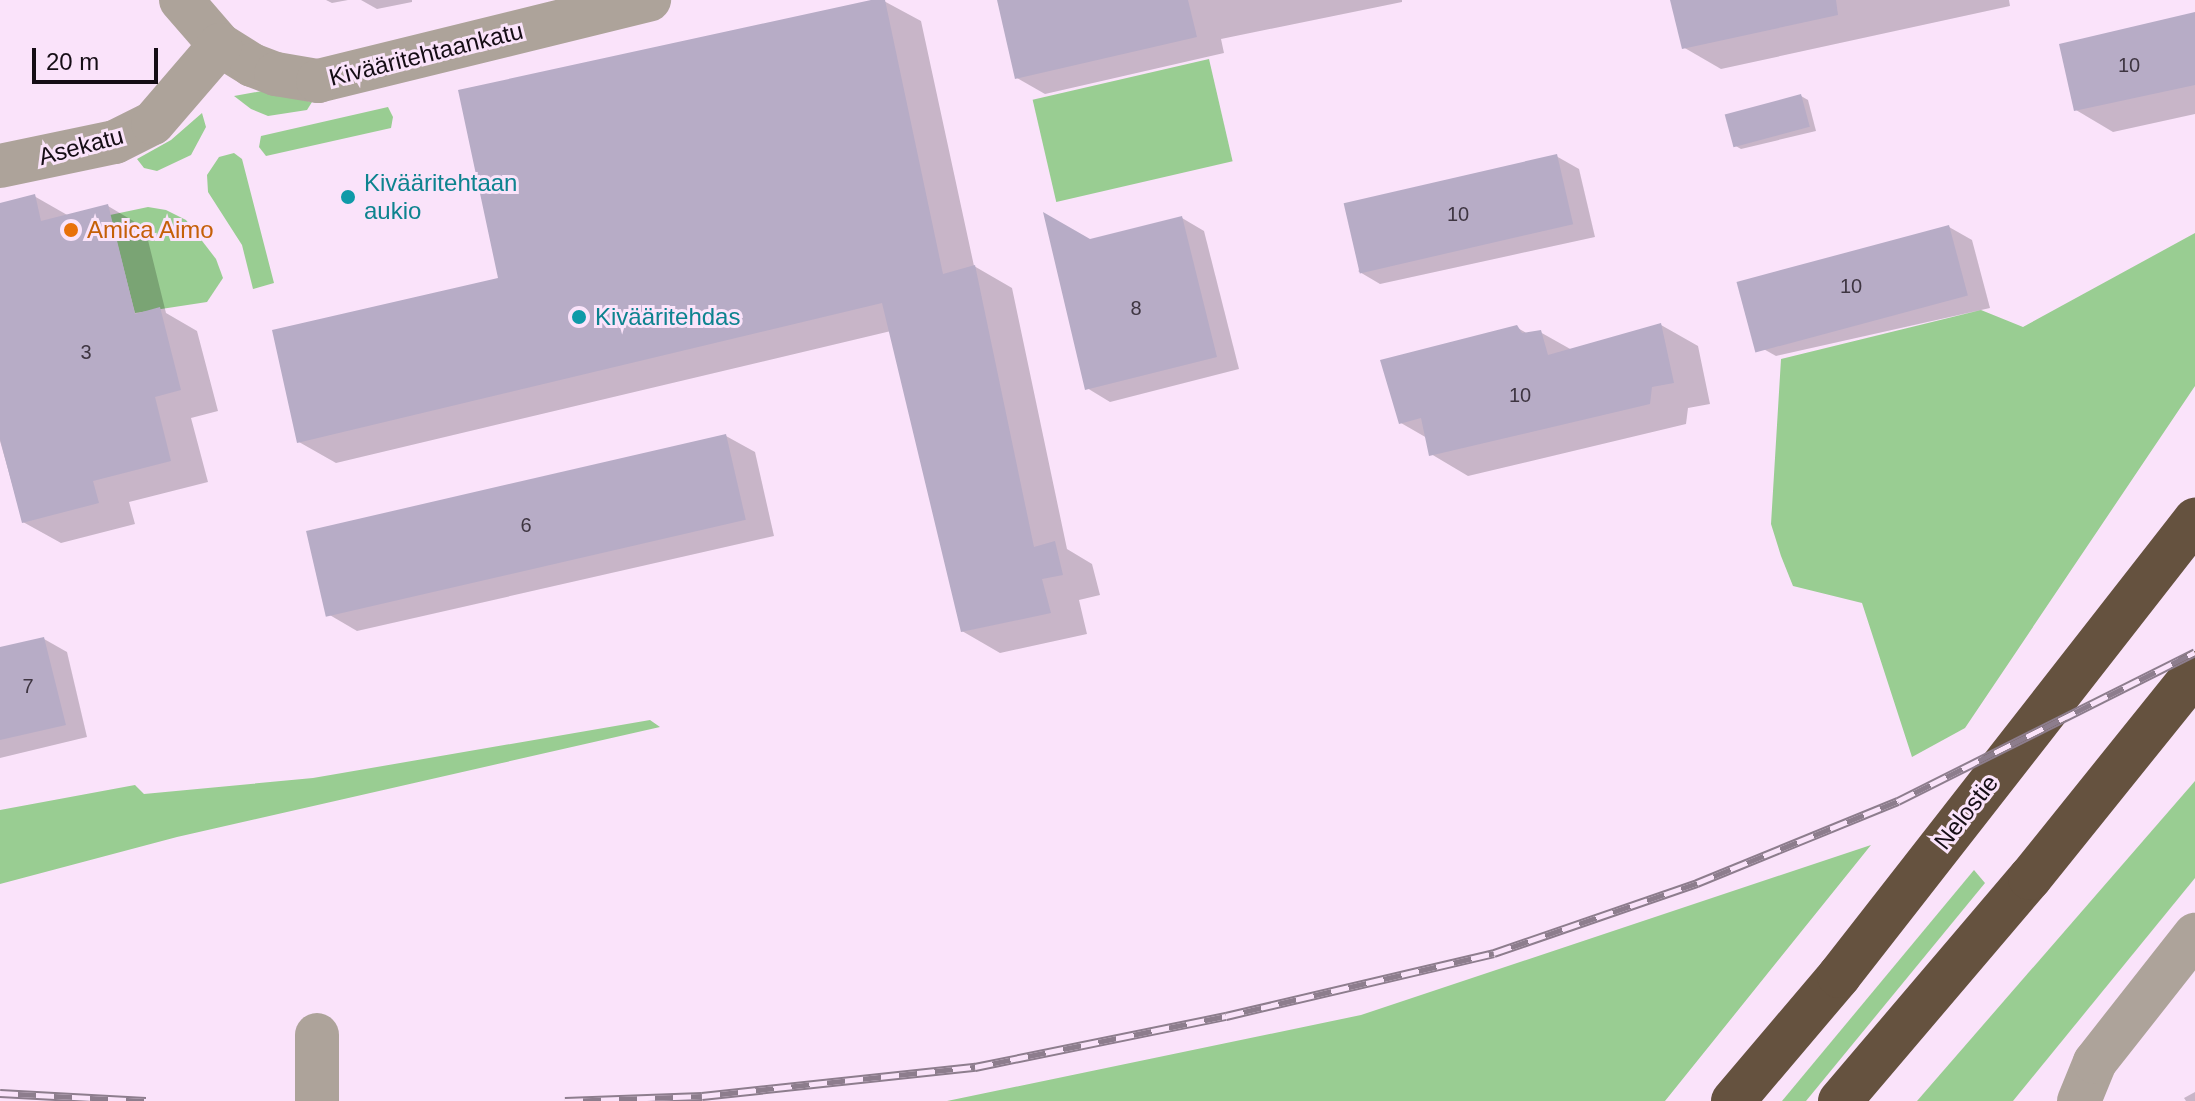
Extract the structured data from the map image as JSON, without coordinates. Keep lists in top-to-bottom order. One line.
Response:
{"streets":{"highway":["Nelostie"],"street":["Kivääritehtaankatu","Asekatu"]},"crossings":[["Kivääritehtaankatu","Asekatu"]],"places":["Kivääritehtaan aukio","Amica Aimo","Kivääritehdas"],"house_numbers":["10","10","10","8","3","10","6","7"],"scale_bar":"20 m"}
